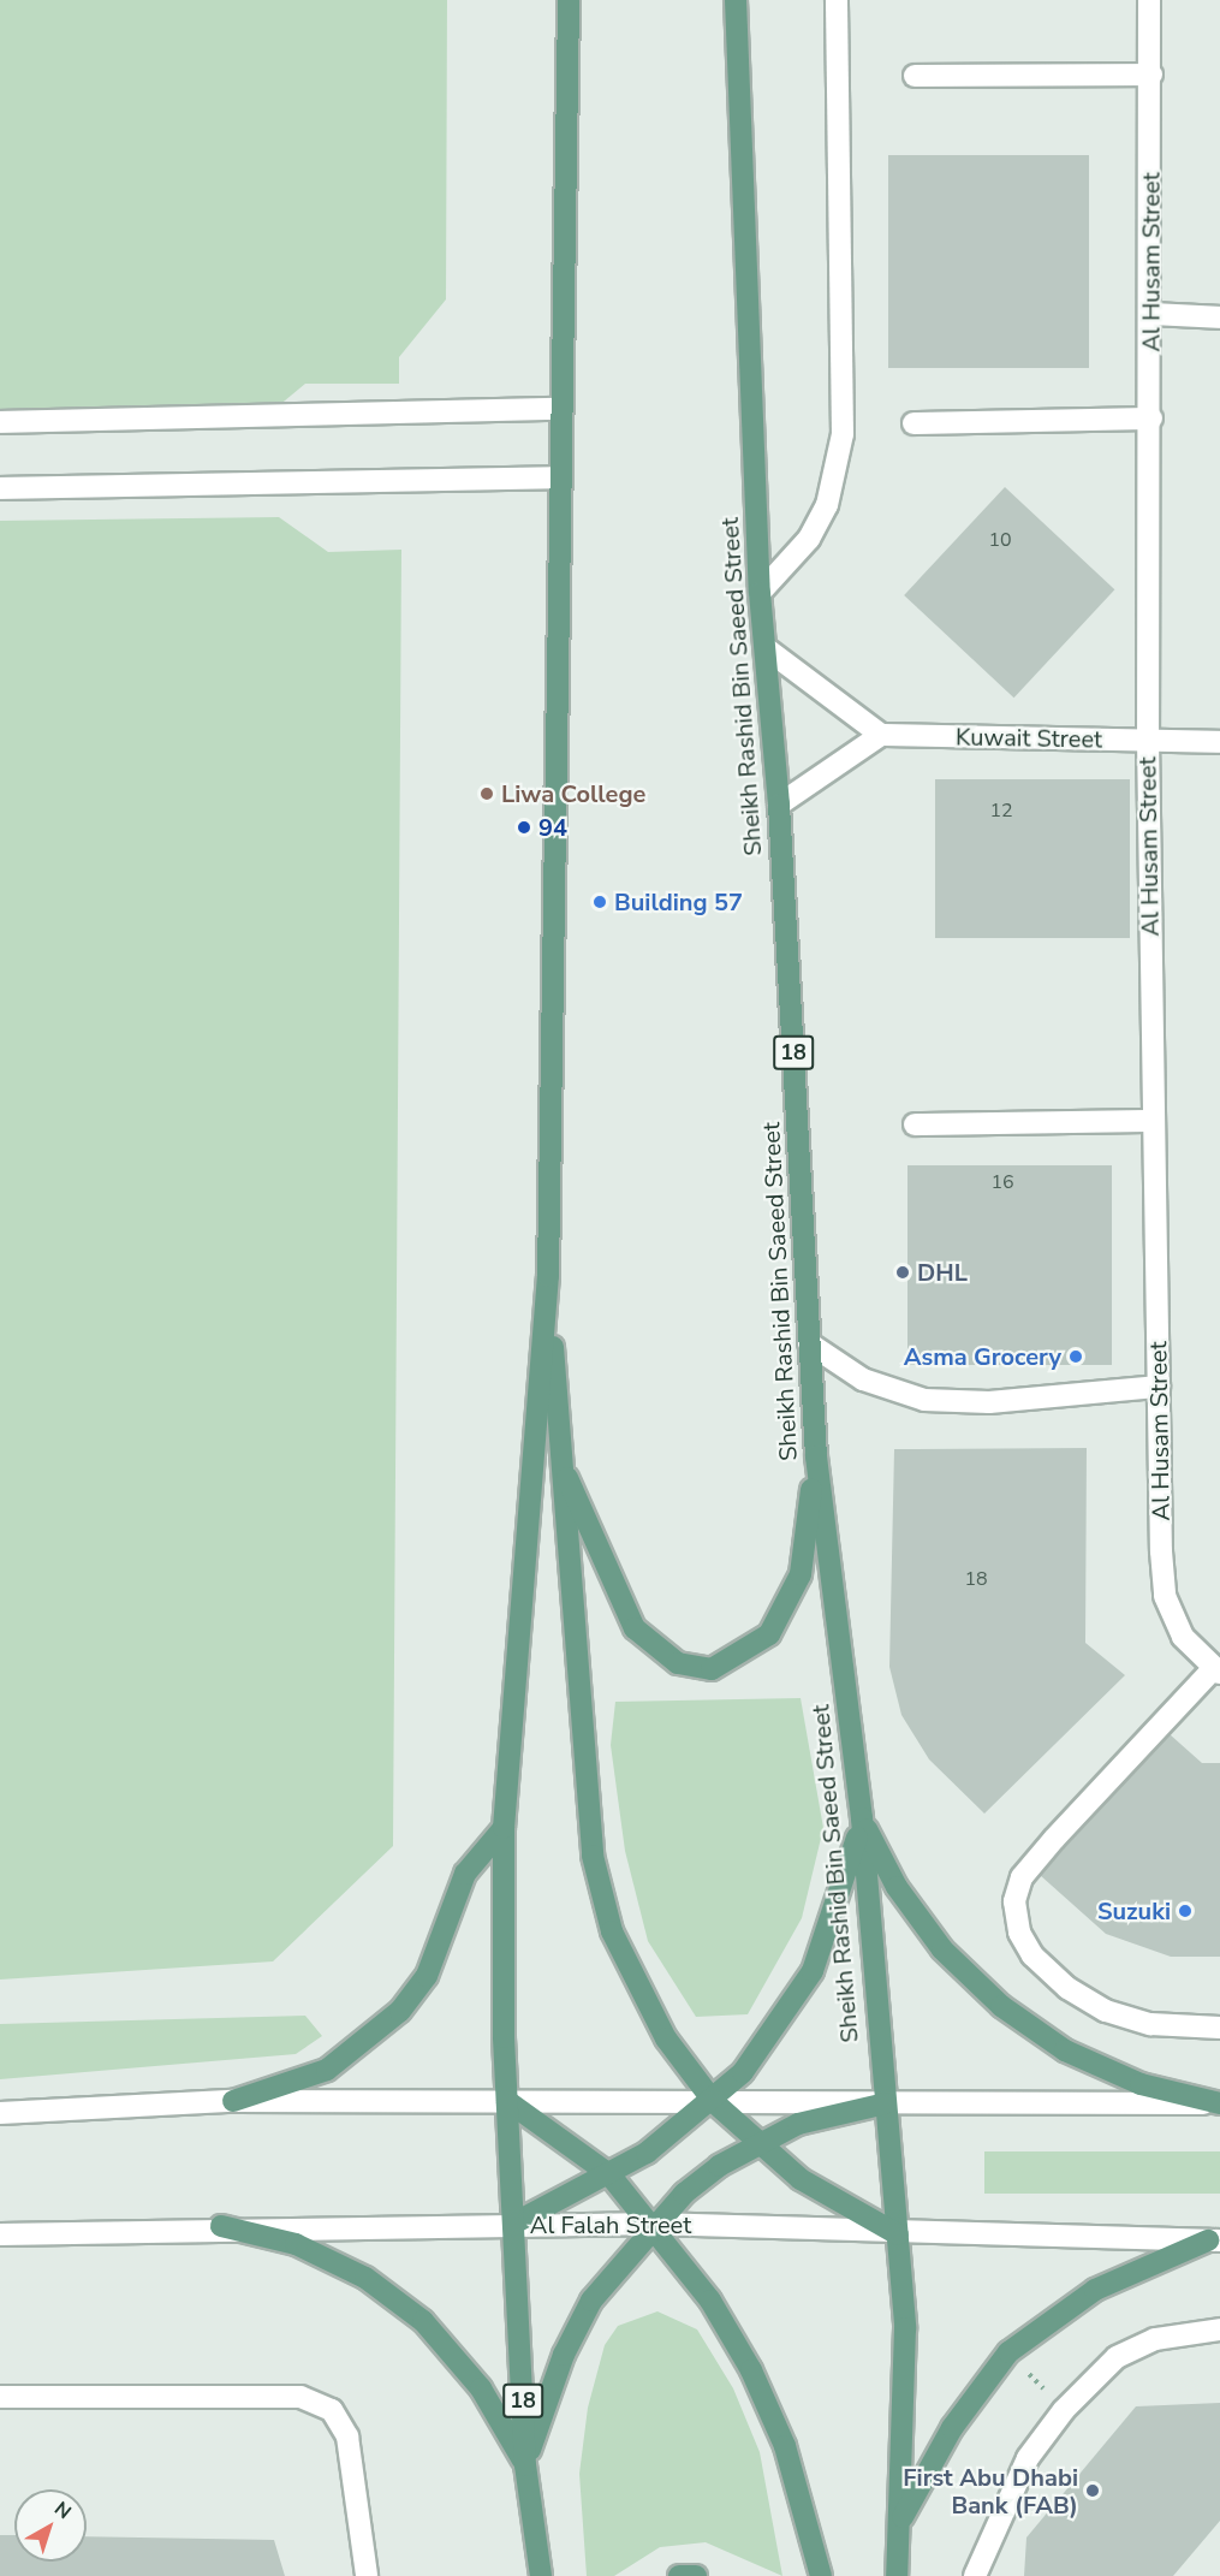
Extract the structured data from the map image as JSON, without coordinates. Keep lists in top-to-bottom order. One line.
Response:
{"streets":{"main road":["Sheikh Rashid Bin Saeed Street","18"],"street":["Al Husam Street","Kuwait Street","Al Falah Street"]},"crossings":[["Al Husam Street","Kuwait Street"],["Sheikh Rashid Bin Saeed Street","Al Falah Street"],["18","Al Falah Street"]],"places":["Liwa College","94","Building 57","DHL","Asma Grocery","Suzuki","First Abu Dhabi Bank (FAB)"],"house_numbers":["10","12","16","18"],"north":"top right"}
